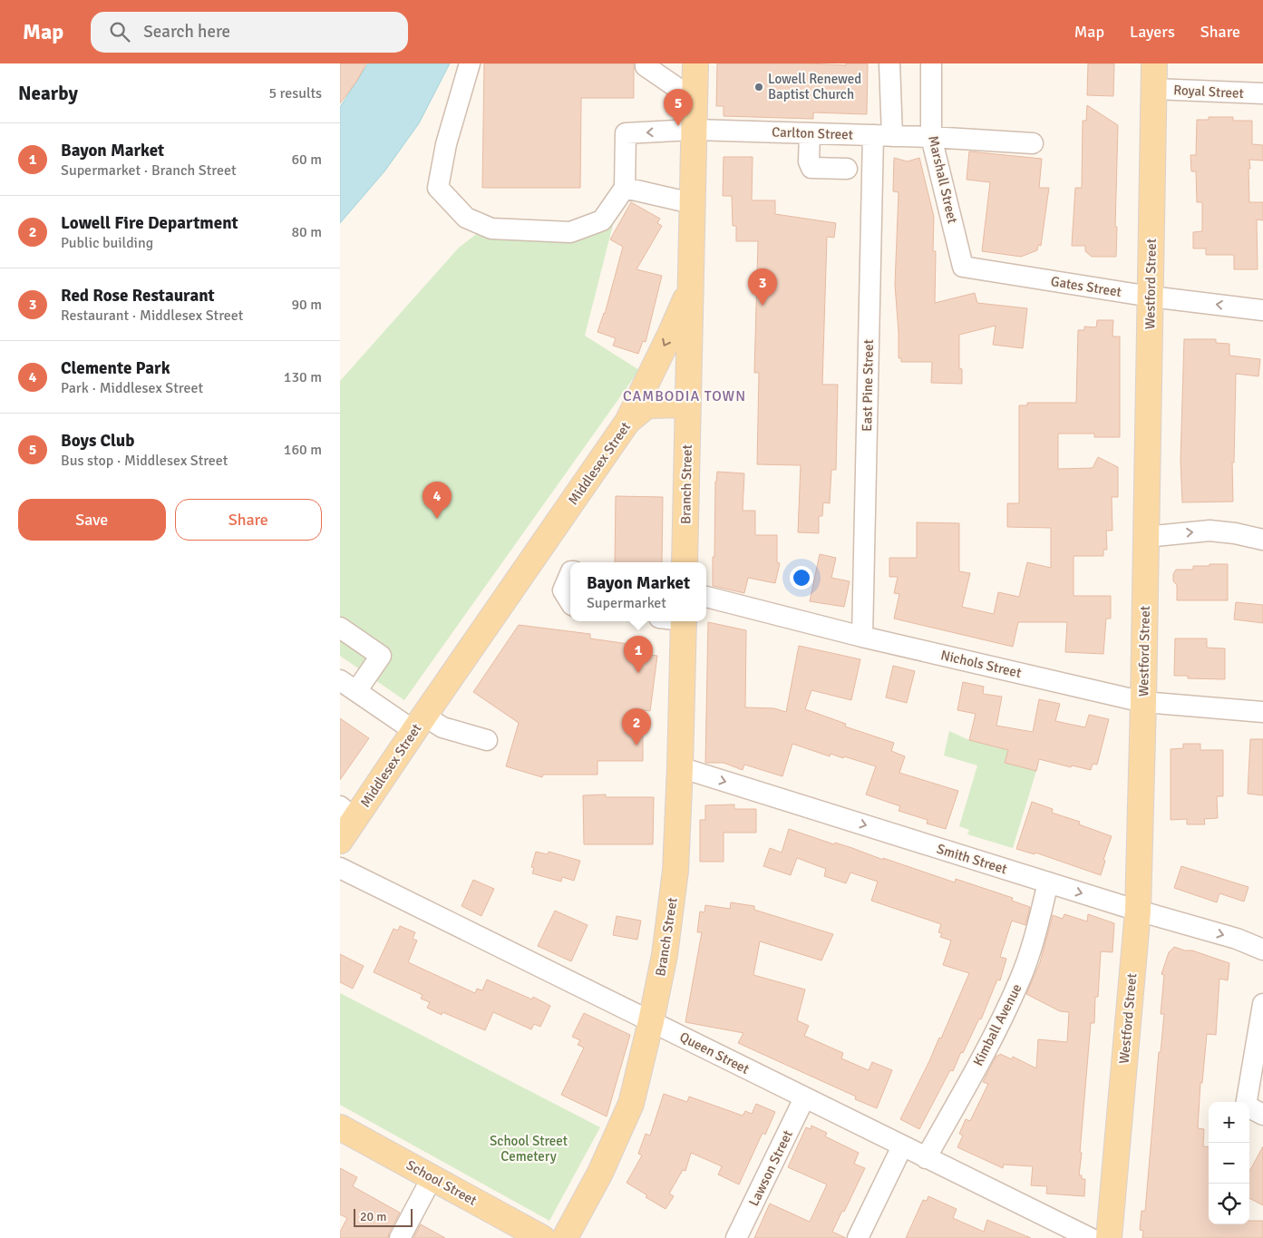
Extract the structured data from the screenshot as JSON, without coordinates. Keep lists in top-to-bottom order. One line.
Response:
{"streets":{"main road":["Westford Street","Middlesex Street","Branch Street","School Street"],"street":["Royal Street","Carlton Street","Marshall Street","Gates Street","East Pine Street","Nichols Street","Smith Street","Kimball Avenue","Queen Street","Lawson Street"]},"crossings":[["Royal Street","Westford Street"],["Carlton Street","Marshall Street"],["Carlton Street","East Pine Street"],["Marshall Street","Gates Street"],["Westford Street","Gates Street"],["Westford Street","Nichols Street"],["Westford Street","Smith Street"],["East Pine Street","Nichols Street"],["Middlesex Street","Branch Street"],["Branch Street","Smith Street"],["Branch Street","Queen Street"],["Smith Street","Kimball Avenue"],["Kimball Avenue","Queen Street"],["Queen Street","Lawson Street"]],"one_way":["Gates Street","Smith Street"],"districts":["CAMBODIA TOWN"],"parks":["School Street Cemetery"],"places":["Lowell Renewed Baptist Church"],"scale_bar":"20 m","page":{"header":"Map","search":"Search here","nav":["Map","Layers","Share"],"heading":["Nearby","5 results"],"pins":["5","3","4","1","2"],"list":[{"mark":"1","name":"Bayon Market","note":"Supermarket · Branch Street","value":"60 m"},{"mark":"2","name":"Lowell Fire Department","note":"Public building","value":"80 m"},{"mark":"3","name":"Red Rose Restaurant","note":"Restaurant · Middlesex Street","value":"90 m"},{"mark":"4","name":"Clemente Park","note":"Park · Middlesex Street","value":"130 m"},{"mark":"5","name":"Boys Club","note":"Bus stop · Middlesex Street","value":"160 m"}],"buttons":["Save","Share"],"popup":["Bayon Market","Supermarket"],"map_buttons":["+","−"],"scale":"20 m"}}
